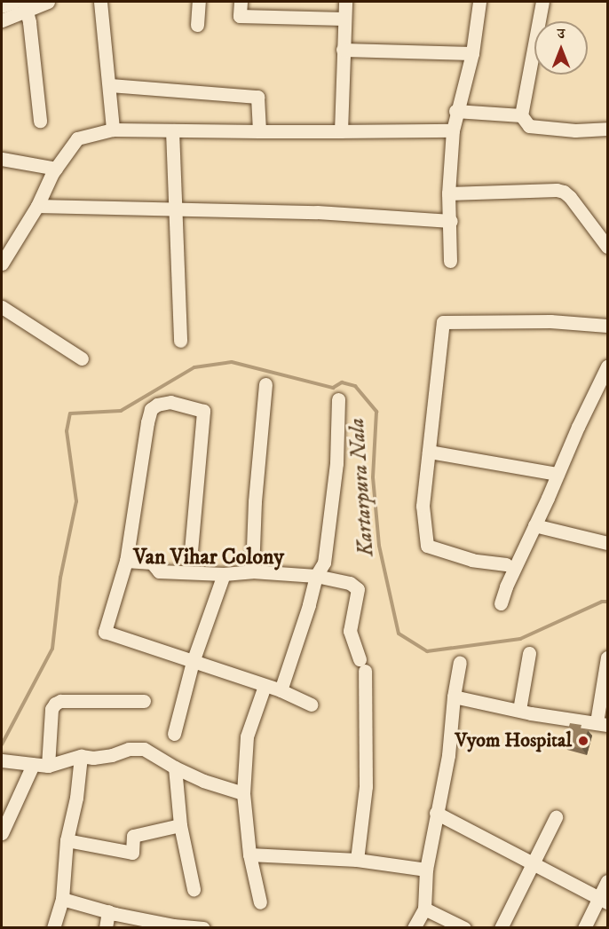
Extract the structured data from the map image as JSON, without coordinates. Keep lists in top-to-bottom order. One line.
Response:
{"districts":["Van Vihar Colony"],"water":["Kartarpura Nala"],"places":["Vyom Hospital"],"north":"top"}
